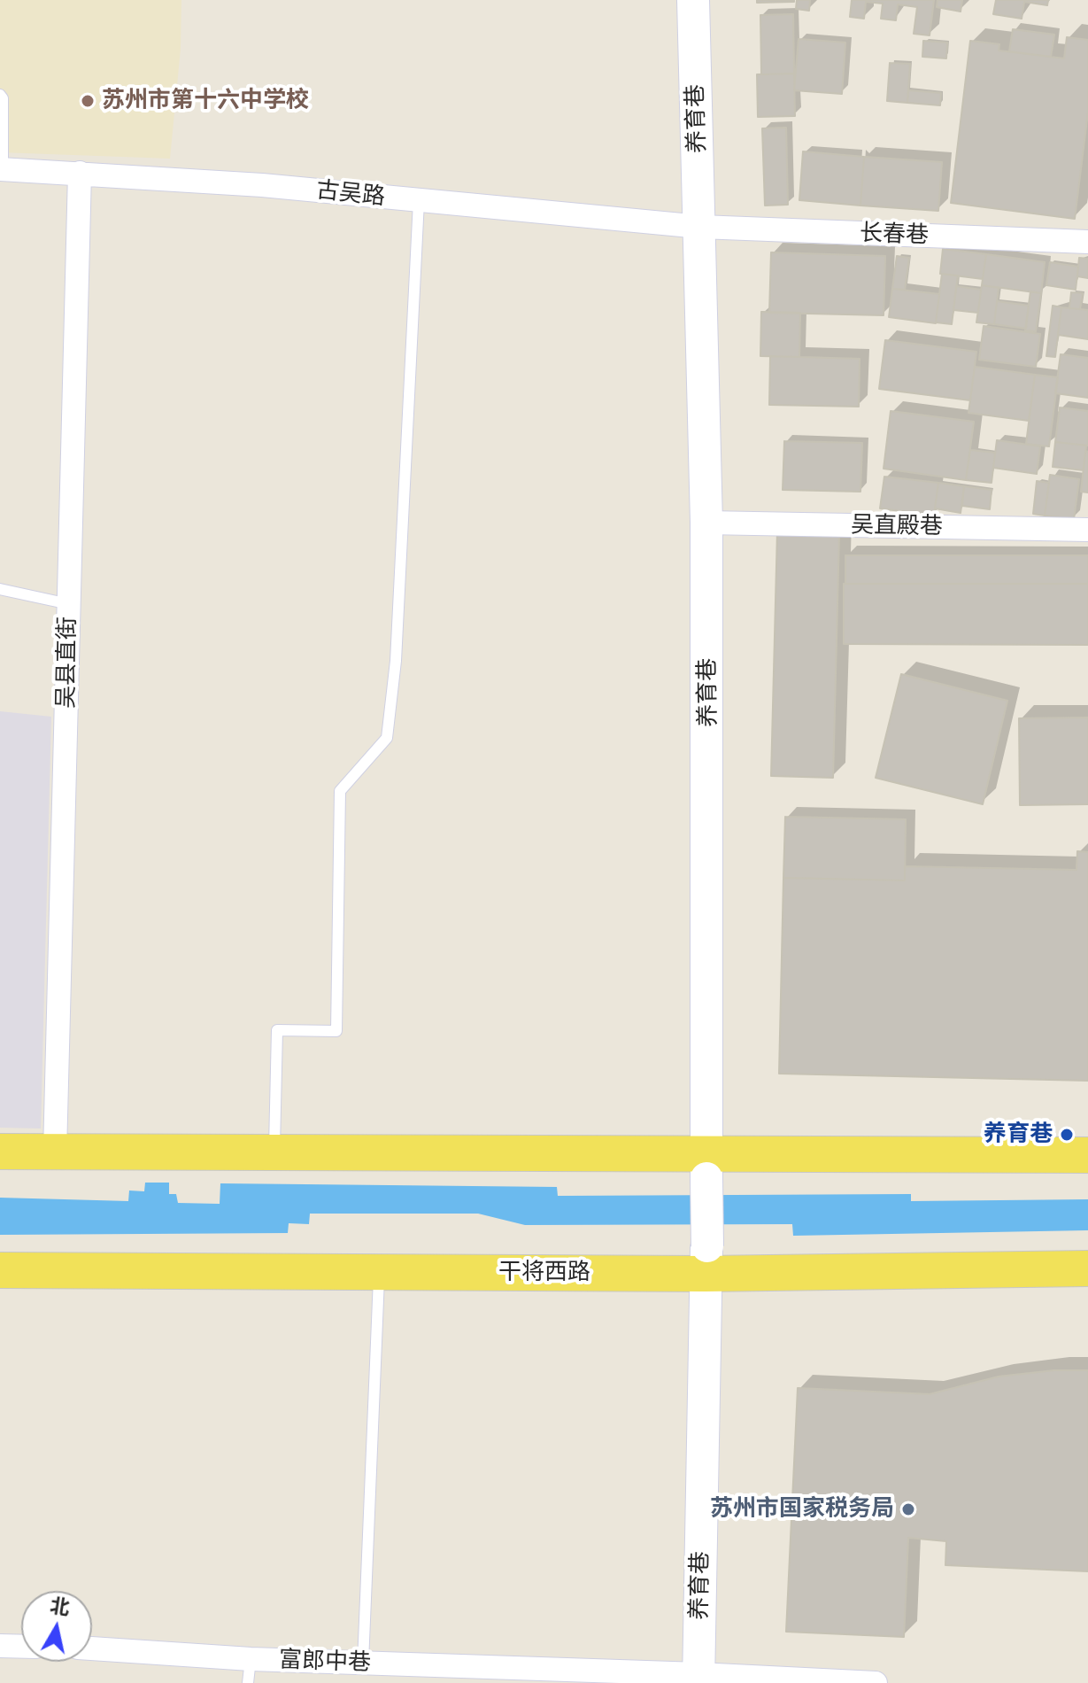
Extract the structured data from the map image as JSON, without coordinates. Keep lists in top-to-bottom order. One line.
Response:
{"streets":{"main road":["养育巷","干将西路"],"street":["古吴路","长春巷","吴直殿巷","吴县直街","富郎中巷"]},"crossings":[["养育巷","古吴路"],["养育巷","长春巷"],["养育巷","吴直殿巷"],["养育巷","干将西路"],["养育巷","富郎中巷"],["古吴路","长春巷"],["古吴路","吴县直街"]],"places":["苏州市第十六中学校","养育巷","苏州市国家税务局"],"north":"top"}
